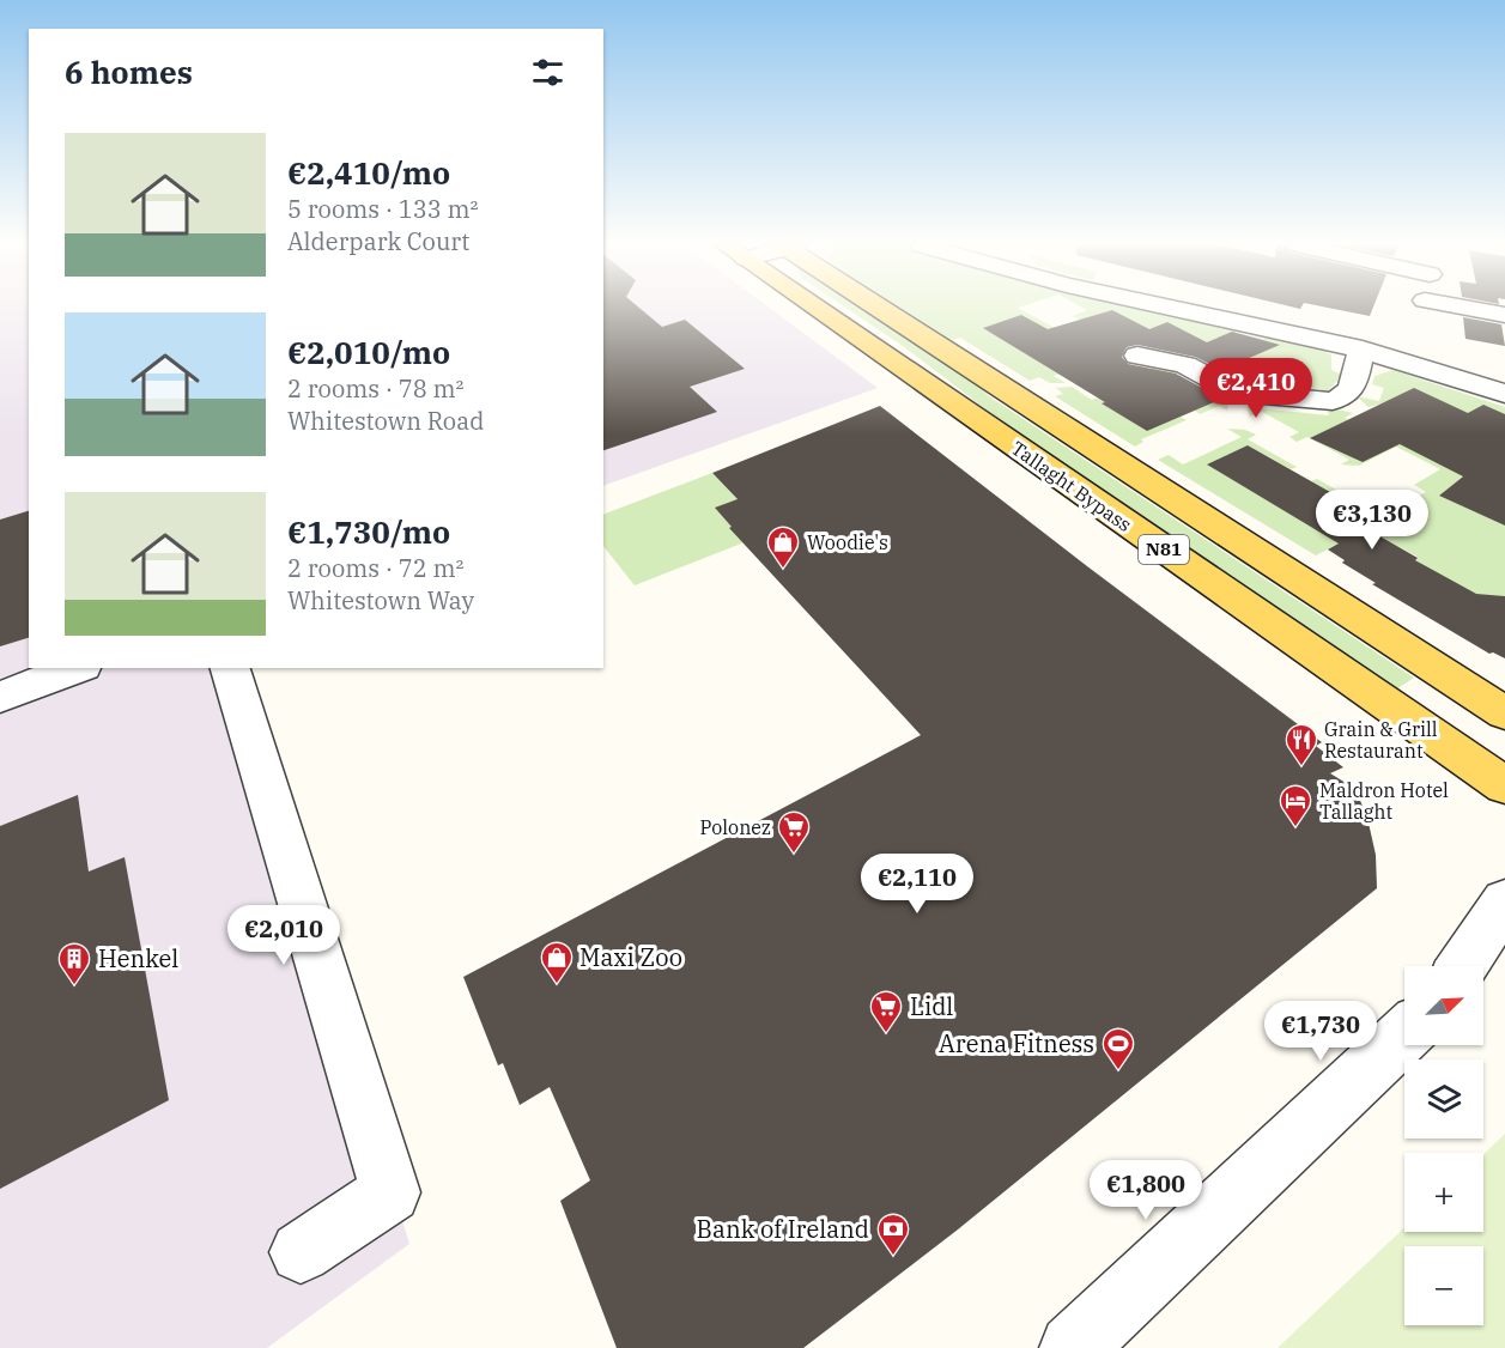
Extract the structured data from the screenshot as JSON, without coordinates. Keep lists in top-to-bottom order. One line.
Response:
{"streets":{"main road":["Tallaght Bypass","N81"]},"places":{"shop":["Woodie's","Maxi Zoo"],"restaurant":["Grain & Grill Restaurant"],"hotel":["Maldron Hotel Tallaght"],"supermarket":["Polonez","Lidl"],"building":["Henkel"],"sports":["Arena Fitness"],"bank":["Bank of Ireland"]},"north":"top right","page":{"heading":"6 homes","list":[{"name":"€2,410/mo","note":"5 rooms · 133 m² · Alderpark Court"},{"name":"€2,010/mo","note":"2 rooms · 78 m² · Whitestown Road"},{"name":"€1,730/mo","note":"2 rooms · 72 m² · Whitestown Way"}],"price":["€2,410","€3,130","€2,110","€2,010","€1,730","€1,800"],"map_buttons":["+","−"]}}
